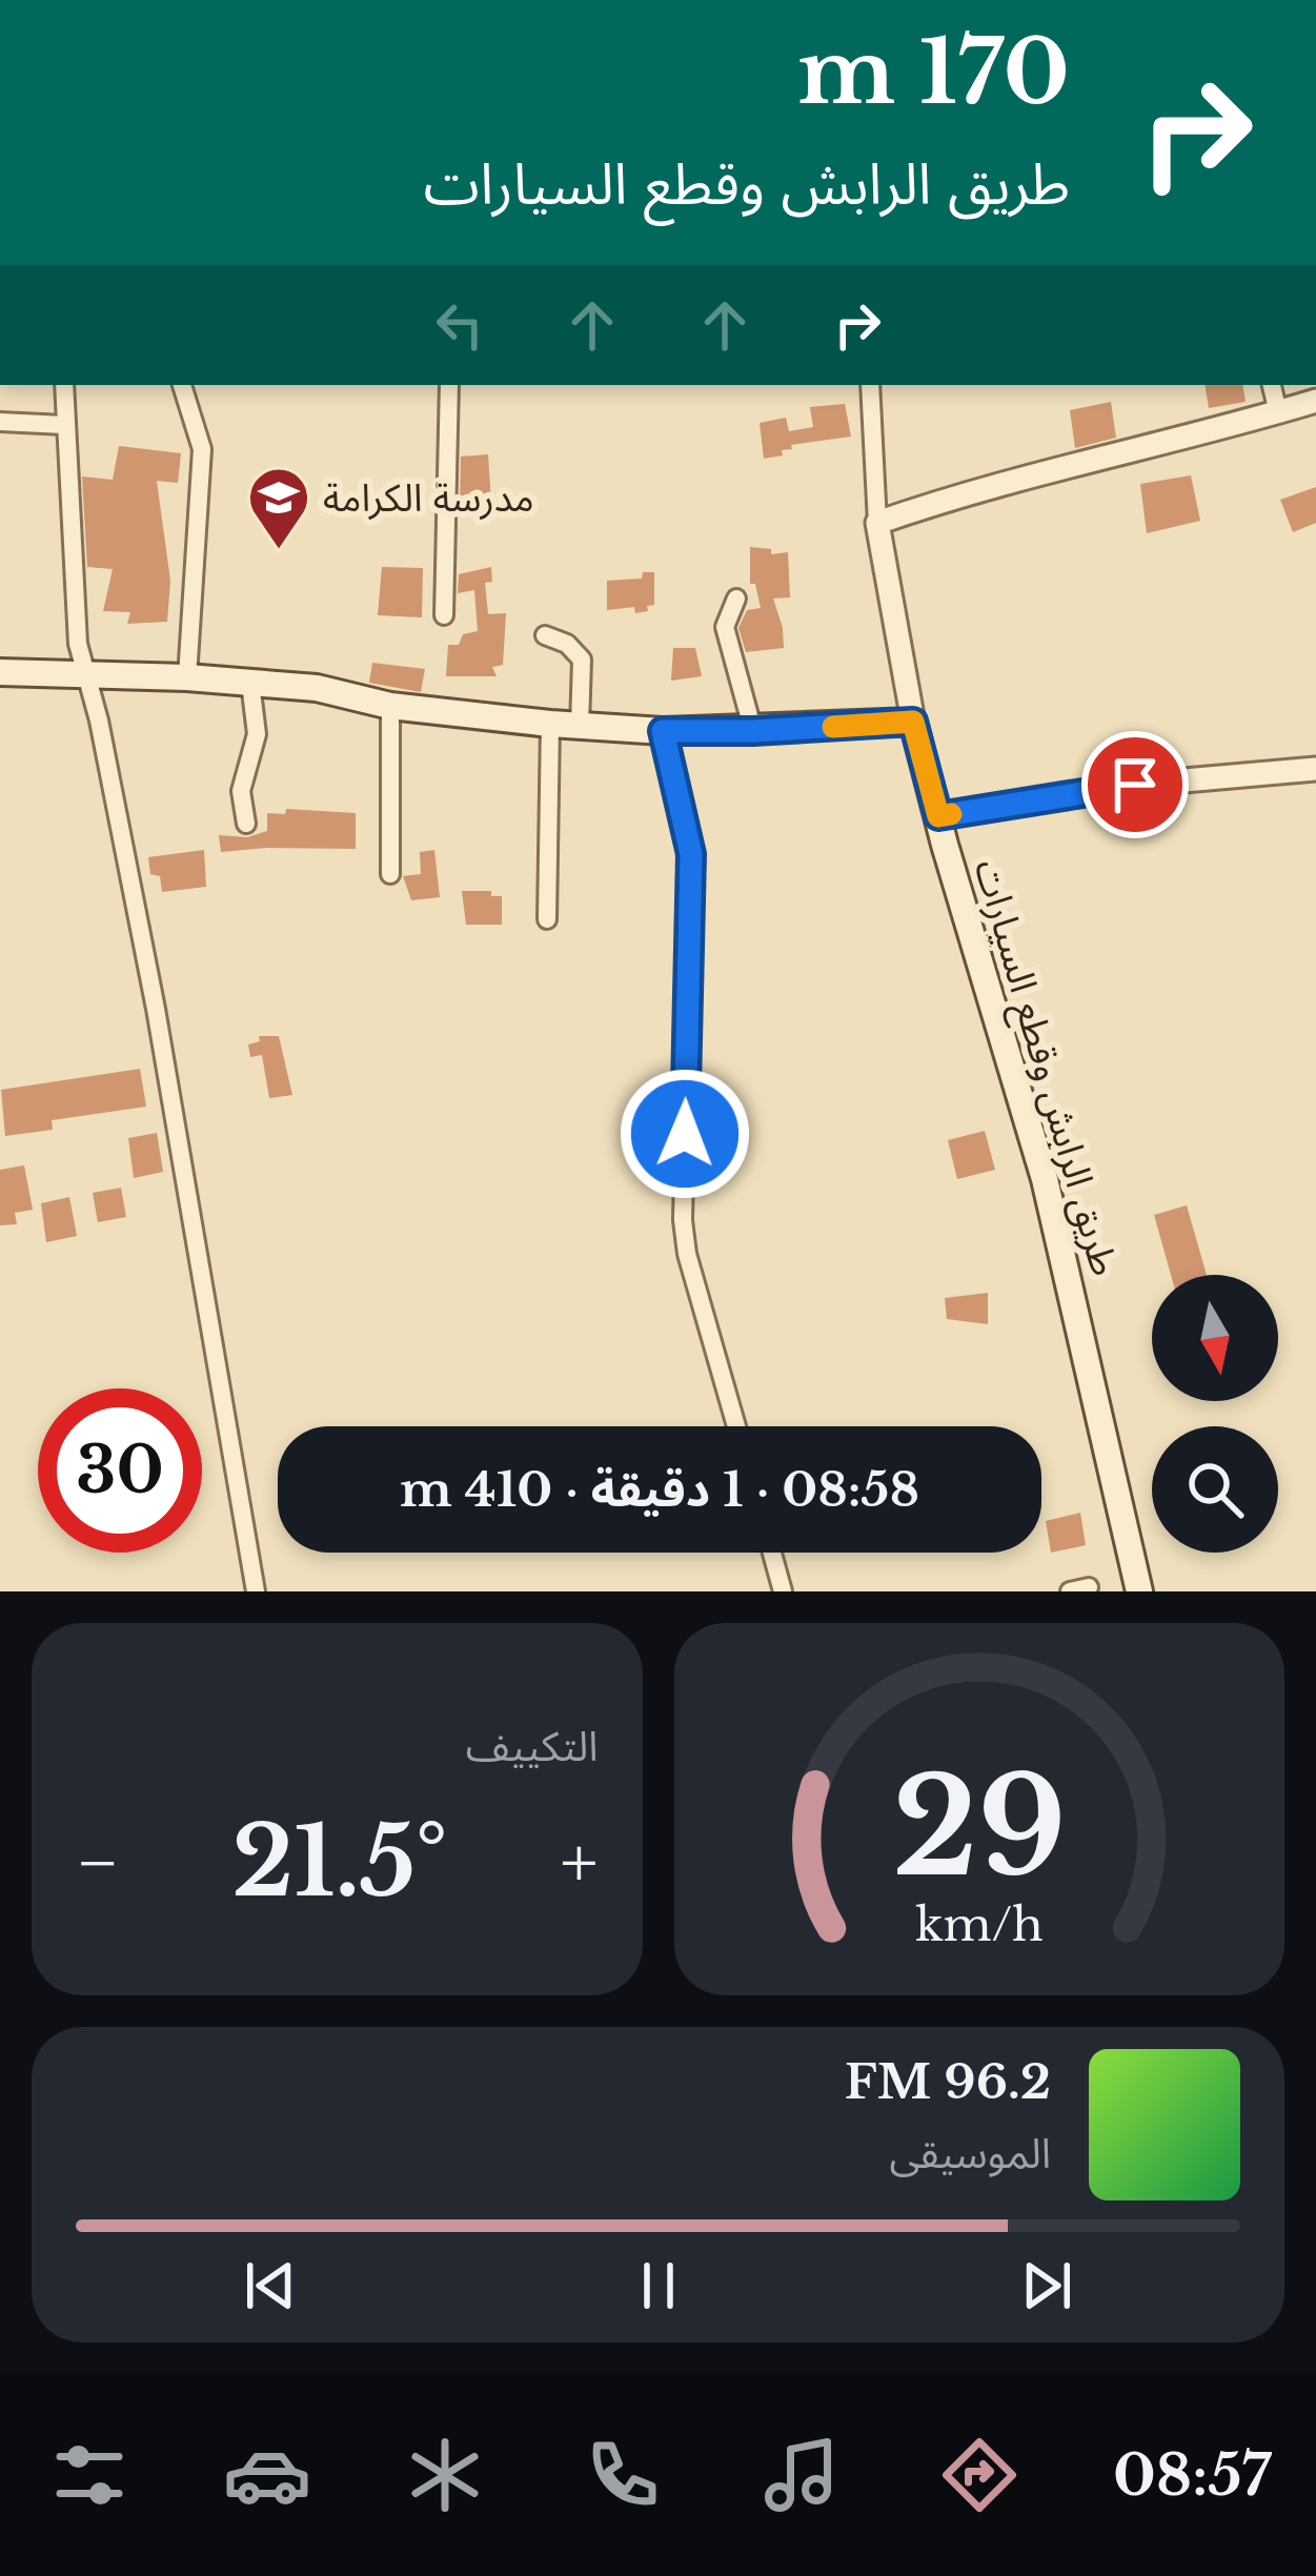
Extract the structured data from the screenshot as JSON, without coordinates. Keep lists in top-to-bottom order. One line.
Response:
{"streets":{"main road":["طريق الرابش وقطع السيارات"]},"places":{"school or university":["مدرسة الكرامة"]},"north":"bottom","page":{"turn":["170 m","طريق الرابش وقطع السيارات"],"limit":"30","trip":"08:58 · 1 دقيقة · 410 m","tile":"التكييف","heat":["−","21.5°","+"],"song":["96.2 FM","الموسيقى"],"tabs":"08:57","gauge":["29","km/h"]}}
